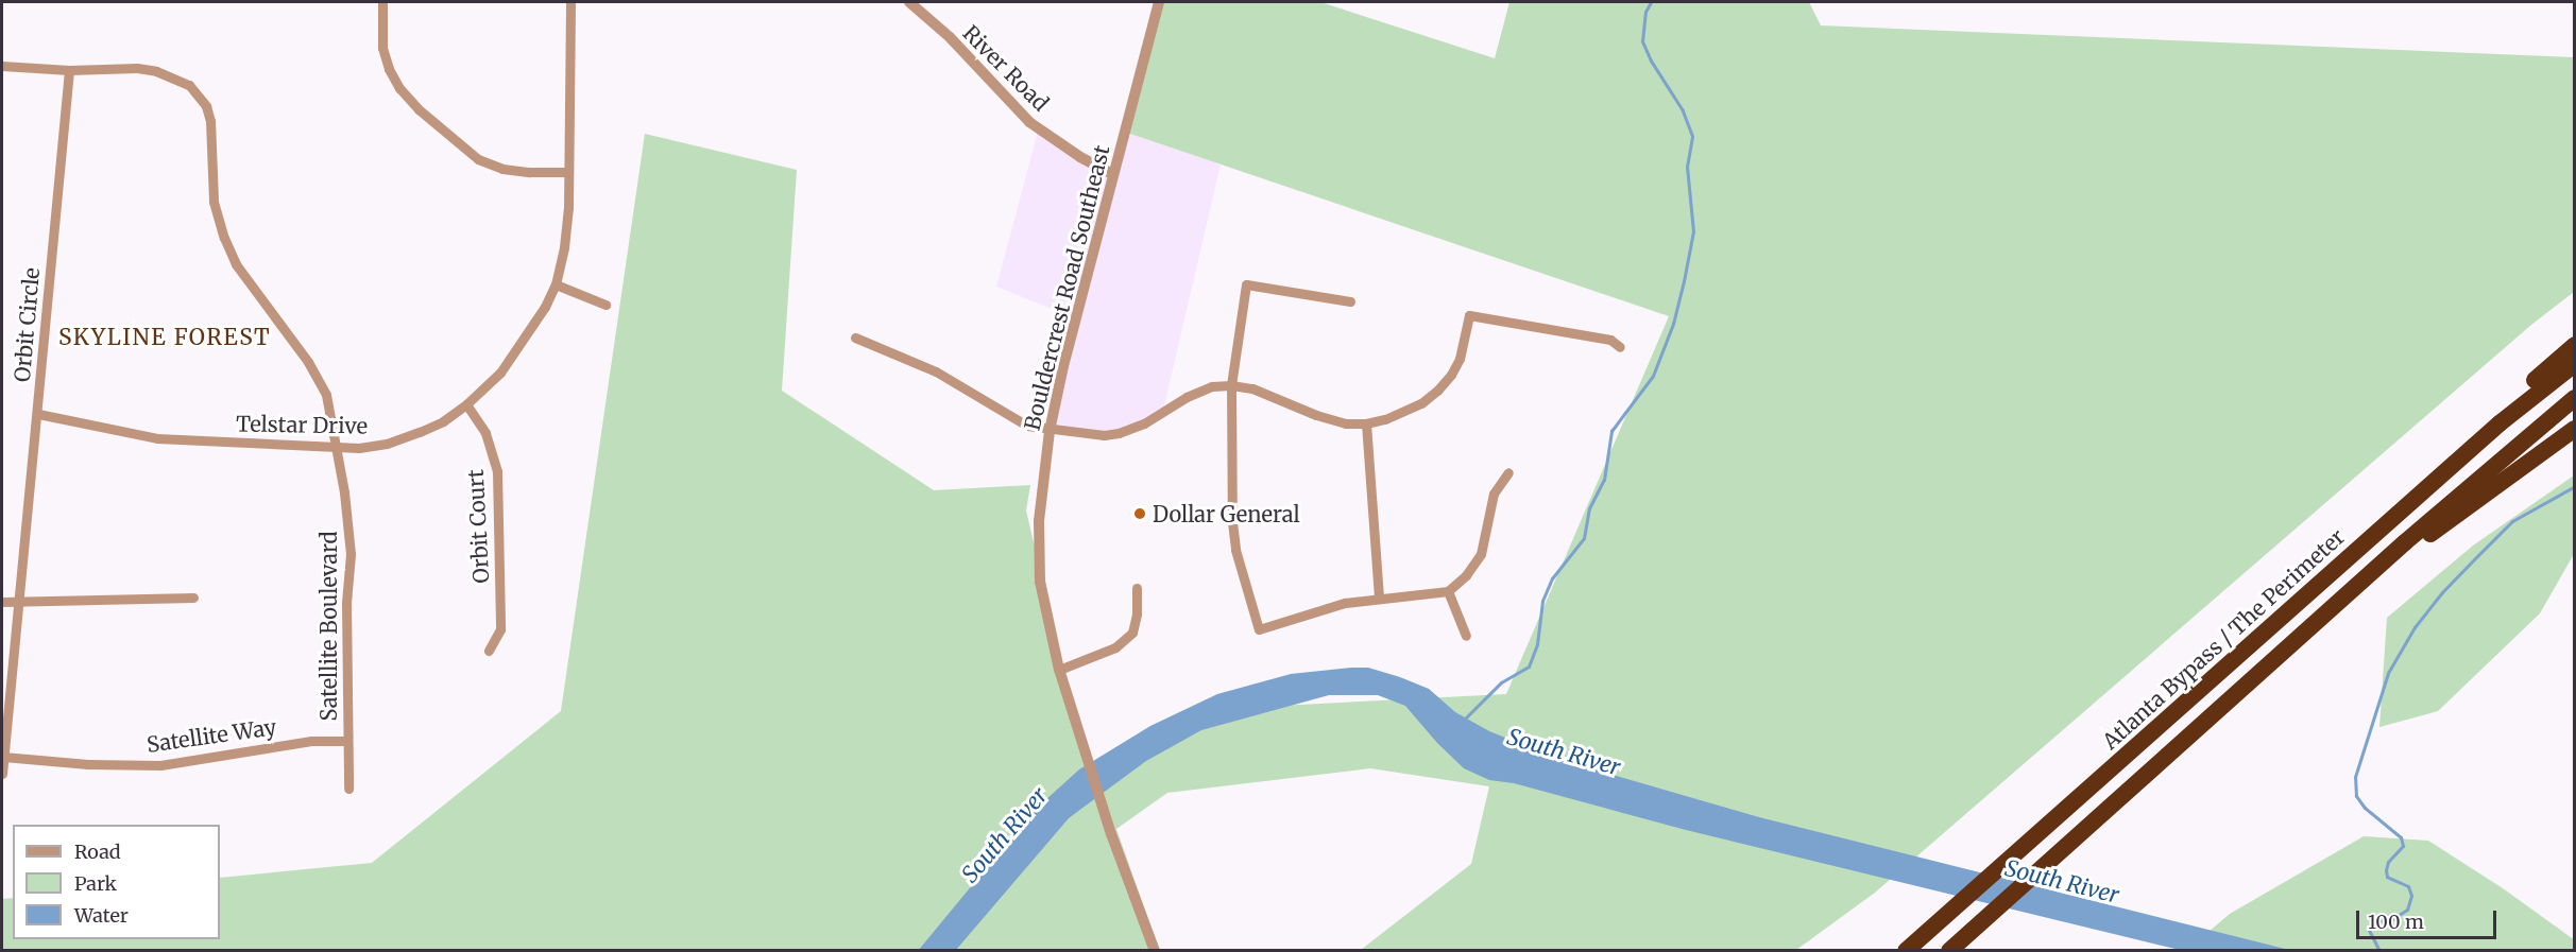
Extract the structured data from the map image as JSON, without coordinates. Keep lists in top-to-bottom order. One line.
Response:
{"streets":{"highway":["Atlanta Bypass / The Perimeter"],"street":["River Road","Bouldercrest Road Southeast","Orbit Circle","Telstar Drive","Orbit Court","Satellite Boulevard","Satellite Way"]},"crossings":[["River Road","Bouldercrest Road Southeast"],["Orbit Circle","Telstar Drive"],["Orbit Circle","Satellite Boulevard"],["Orbit Circle","Satellite Way"],["Telstar Drive","Orbit Court"],["Telstar Drive","Satellite Boulevard"],["Satellite Boulevard","Satellite Way"]],"districts":["SKYLINE FOREST"],"water":["South River"],"places":["Dollar General"],"legend":["Road","Park","Water"],"scale_bar":"100 m"}
